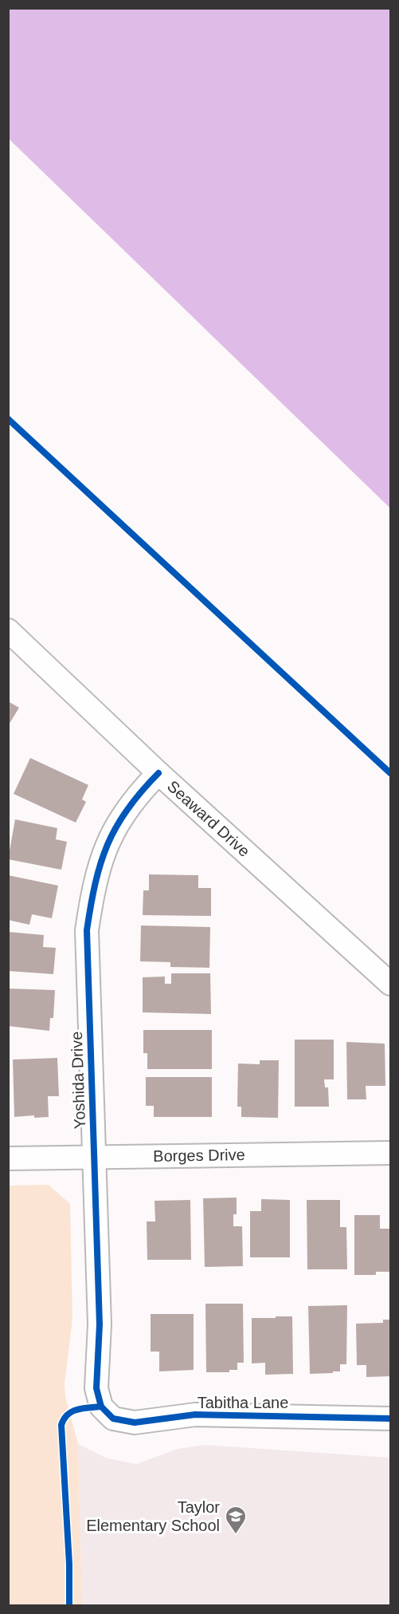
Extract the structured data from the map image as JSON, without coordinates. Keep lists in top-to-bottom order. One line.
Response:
{"streets":{"street":["Seaward Drive","Yoshida Drive","Borges Drive","Tabitha Lane"]},"crossings":[["Seaward Drive","Yoshida Drive"],["Yoshida Drive","Borges Drive"],["Yoshida Drive","Tabitha Lane"]],"places":{"school or university":["Taylor Elementary School"]}}
